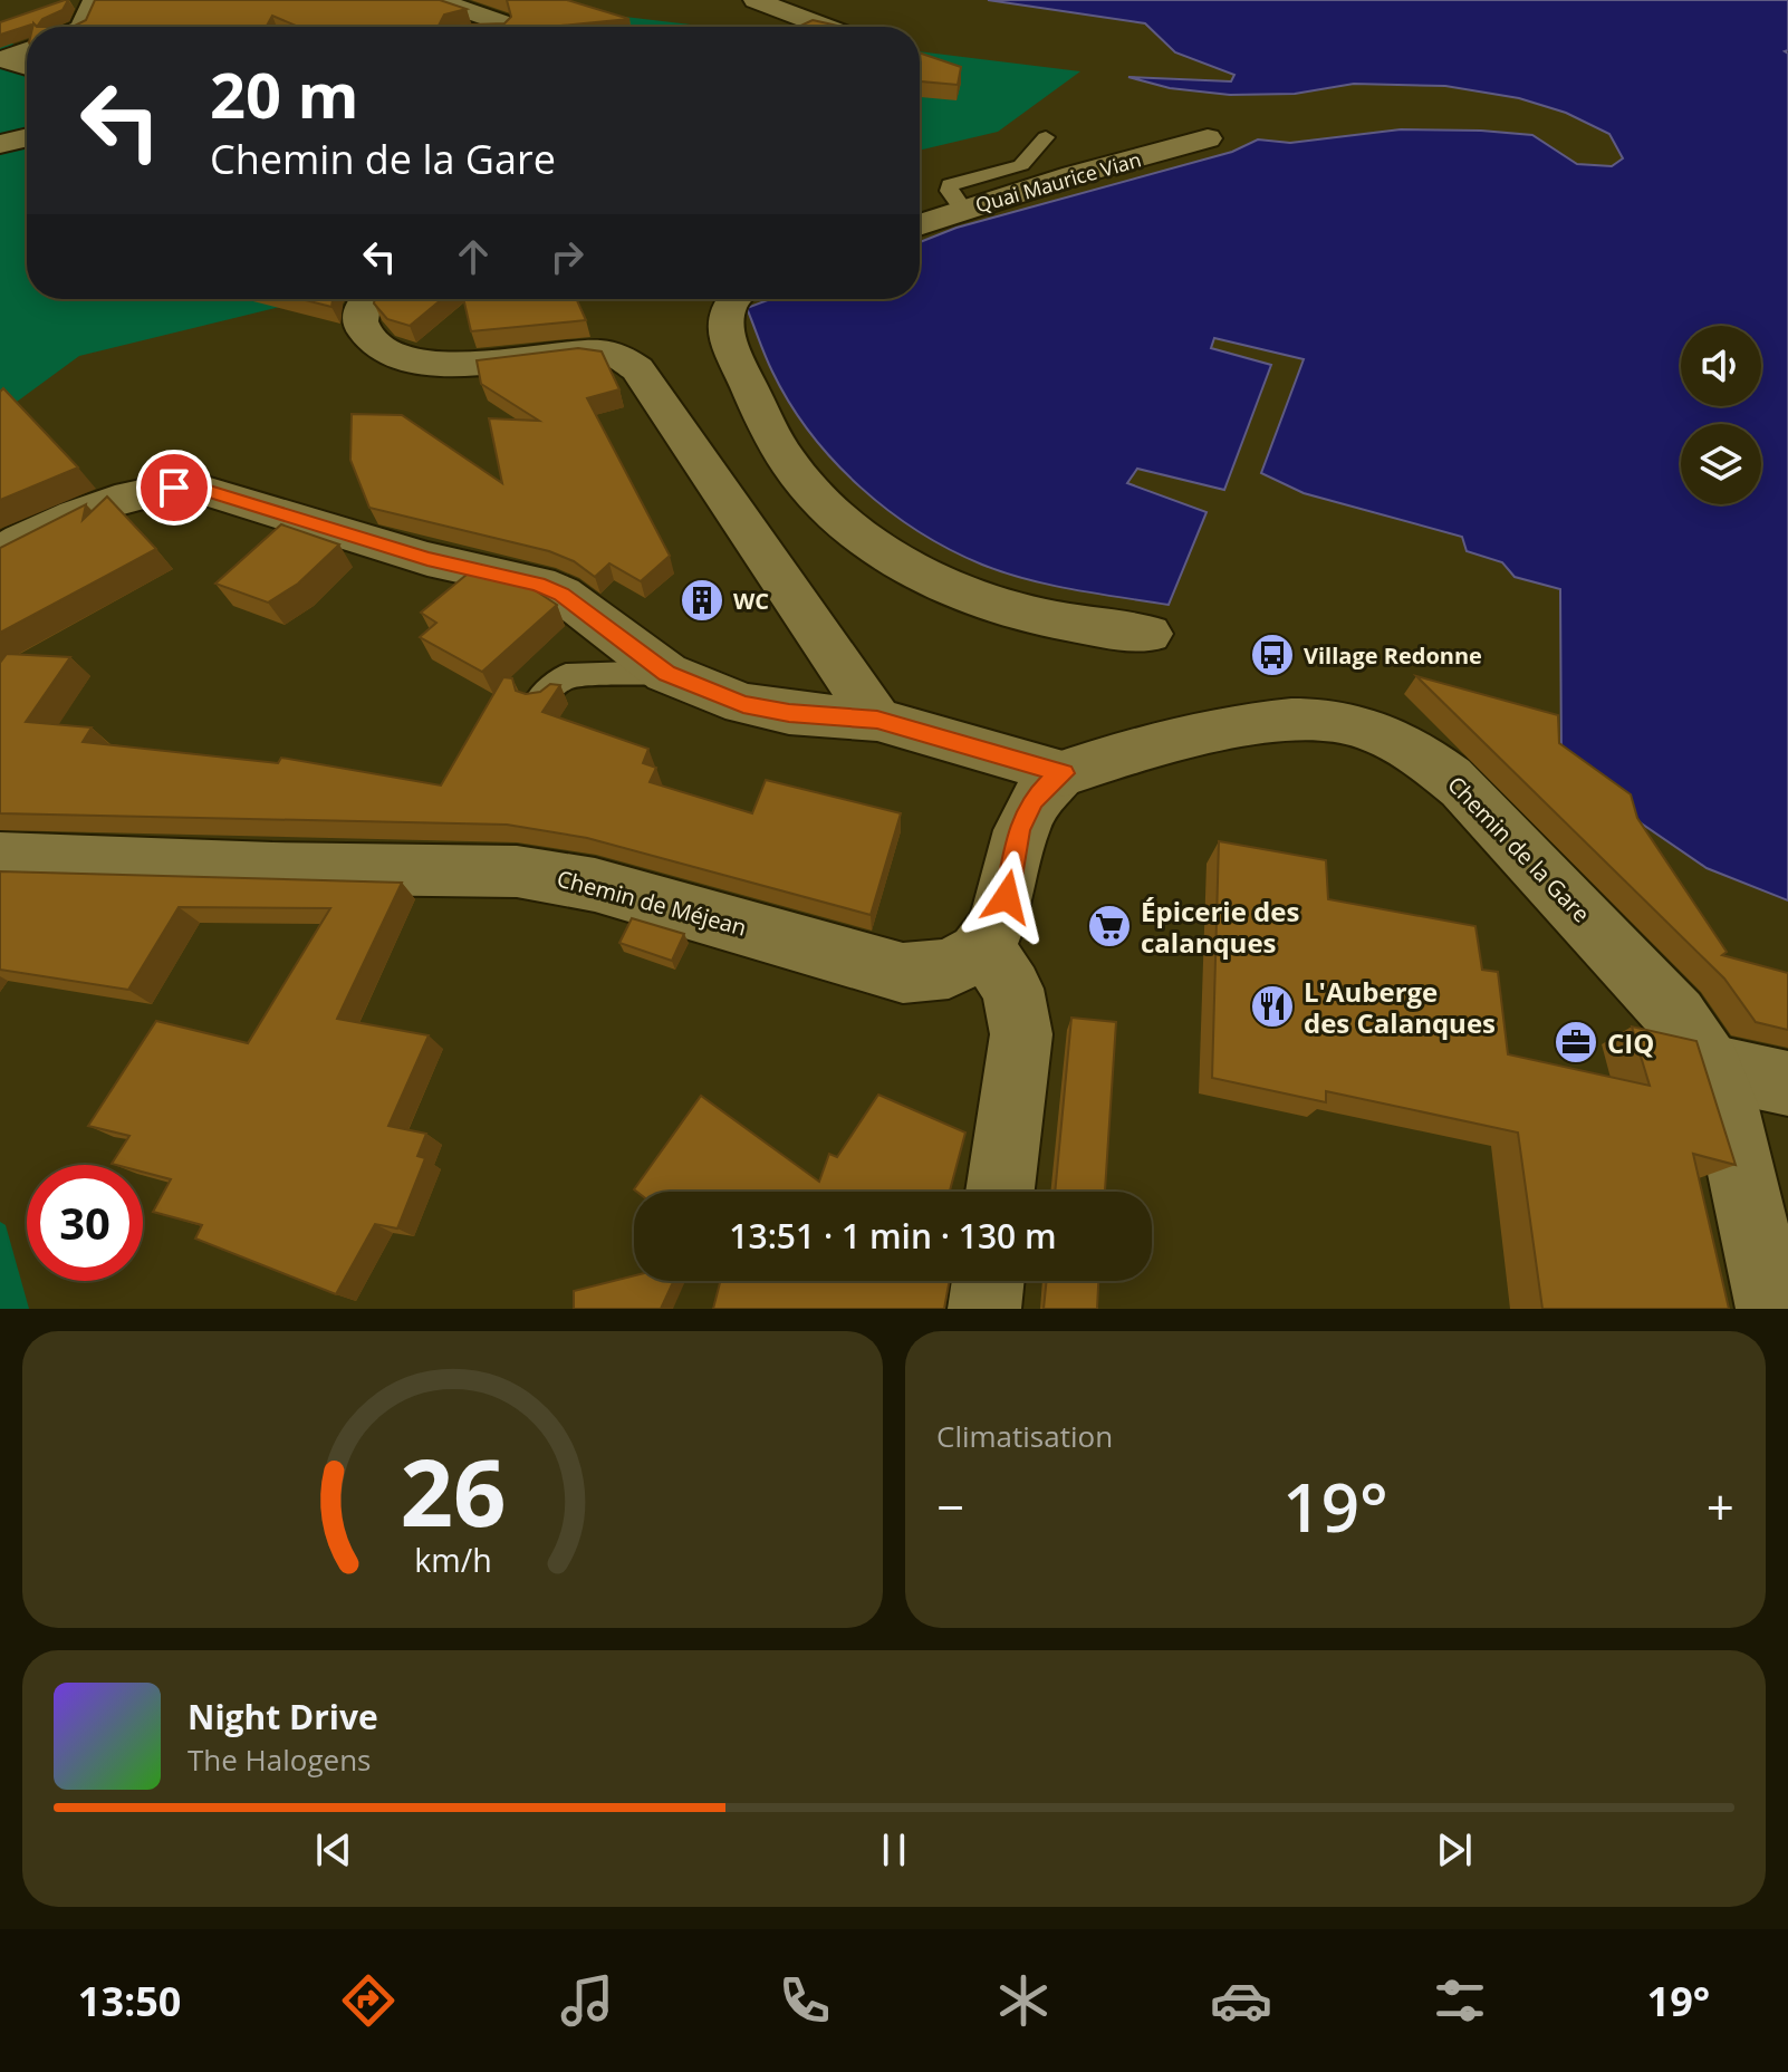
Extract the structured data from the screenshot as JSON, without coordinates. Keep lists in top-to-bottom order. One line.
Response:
{"streets":{"street":["Quai Maurice Vian","Chemin de la Gare","Chemin de Méjean"]},"places":{"building":["WC"],"bus stop":["Village Redonne"],"supermarket":["Épicerie des calanques"],"restaurant":["L'Auberge des Calanques"],"office":["CIQ"]},"page":{"turn":["20 m","Chemin de la Gare"],"limit":"30","trip":"13:51 · 1 min · 130 m","tile":"Climatisation","heat":["−","19°","+"],"song":["Night Drive","The Halogens"],"tabs":["13:50","19°"],"gauge":["26","km/h"]}}
